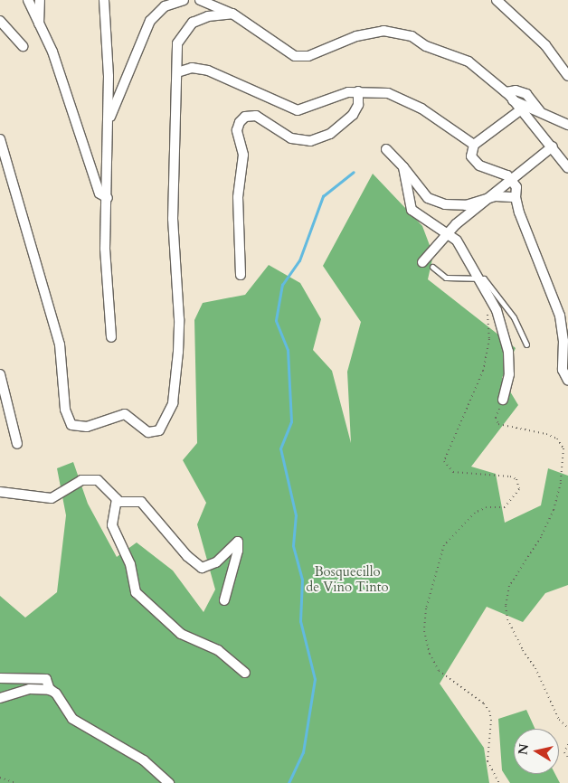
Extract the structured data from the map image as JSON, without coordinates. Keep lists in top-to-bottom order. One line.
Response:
{"parks":["Bosquecillo de Vino Tinto"],"north":"left"}
